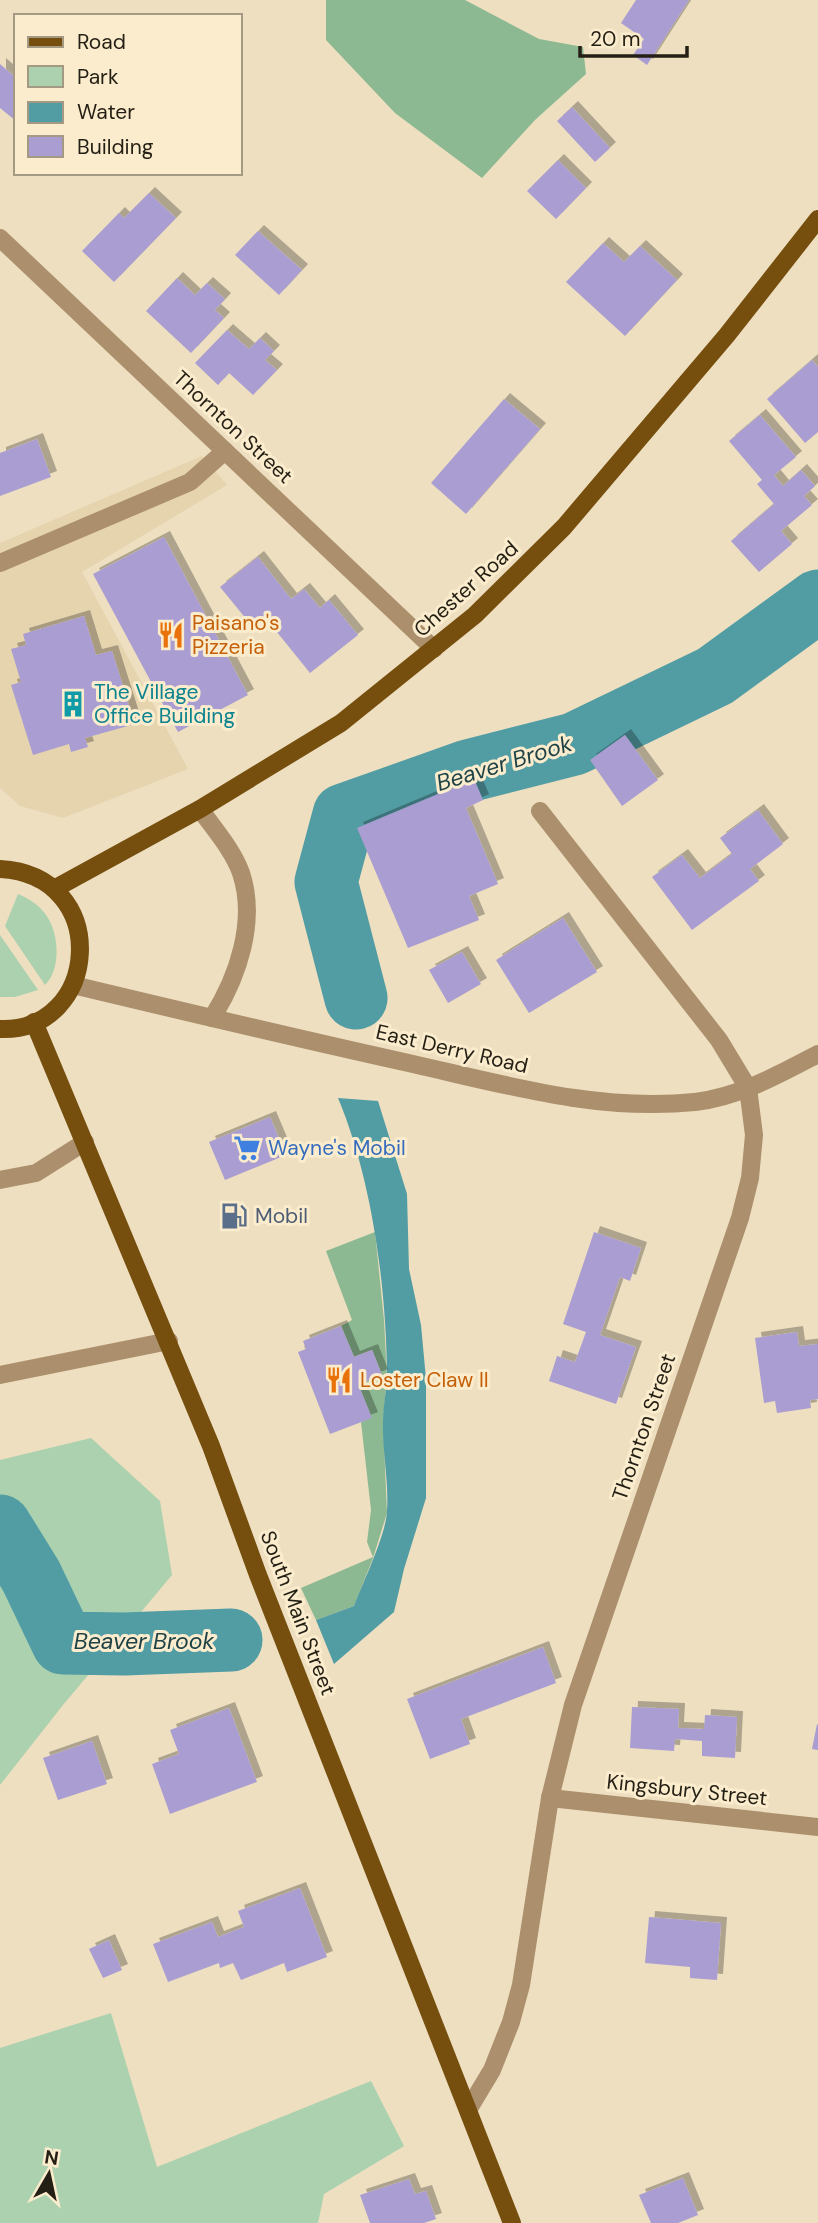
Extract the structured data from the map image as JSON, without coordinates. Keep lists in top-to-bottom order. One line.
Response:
{"streets":{"main road":["Chester Road","South Main Street"],"street":["Thornton Street","East Derry Road","Kingsbury Street"]},"crossings":[["Thornton Street","Chester Road"],["Thornton Street","East Derry Road"],["Thornton Street","South Main Street"],["Thornton Street","Kingsbury Street"]],"water":["Beaver Brook"],"places":{"restaurant":["Paisano's Pizzeria","Loster Claw II"],"building":["The Village Office Building"],"supermarket":["Wayne's Mobil"],"fuel station":["Mobil"]},"legend":["Road","Park","Water","Building"],"scale_bar":"20 m","north":"top"}
